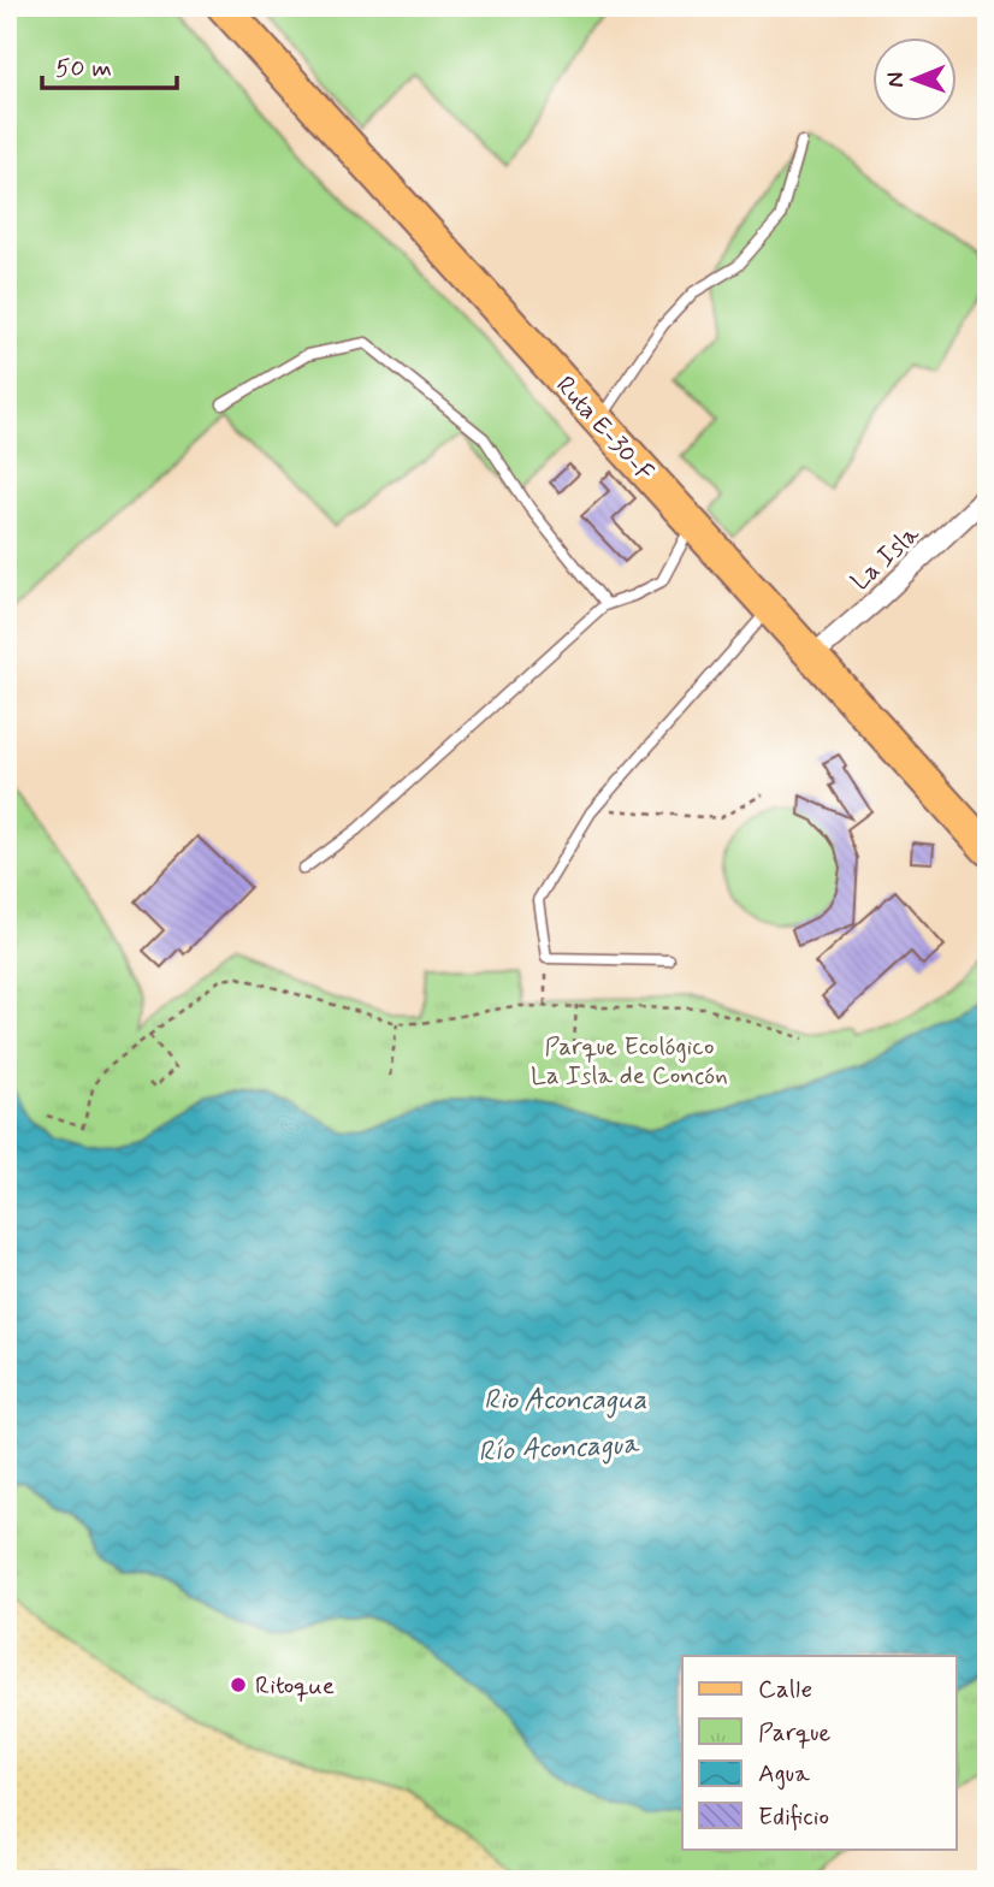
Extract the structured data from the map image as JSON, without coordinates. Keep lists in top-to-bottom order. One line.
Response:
{"streets":{"main road":["Ruta E-30-F"],"street":["La Isla"]},"crossings":[["Ruta E-30-F","La Isla"]],"water":["Rio Aconcagua","Río Aconcagua"],"parks":["Parque Ecológico La Isla de Concón"],"places":["Ritoque"],"legend":["Calle","Parque","Agua","Edificio"],"scale_bar":"50 m","north":"left"}
